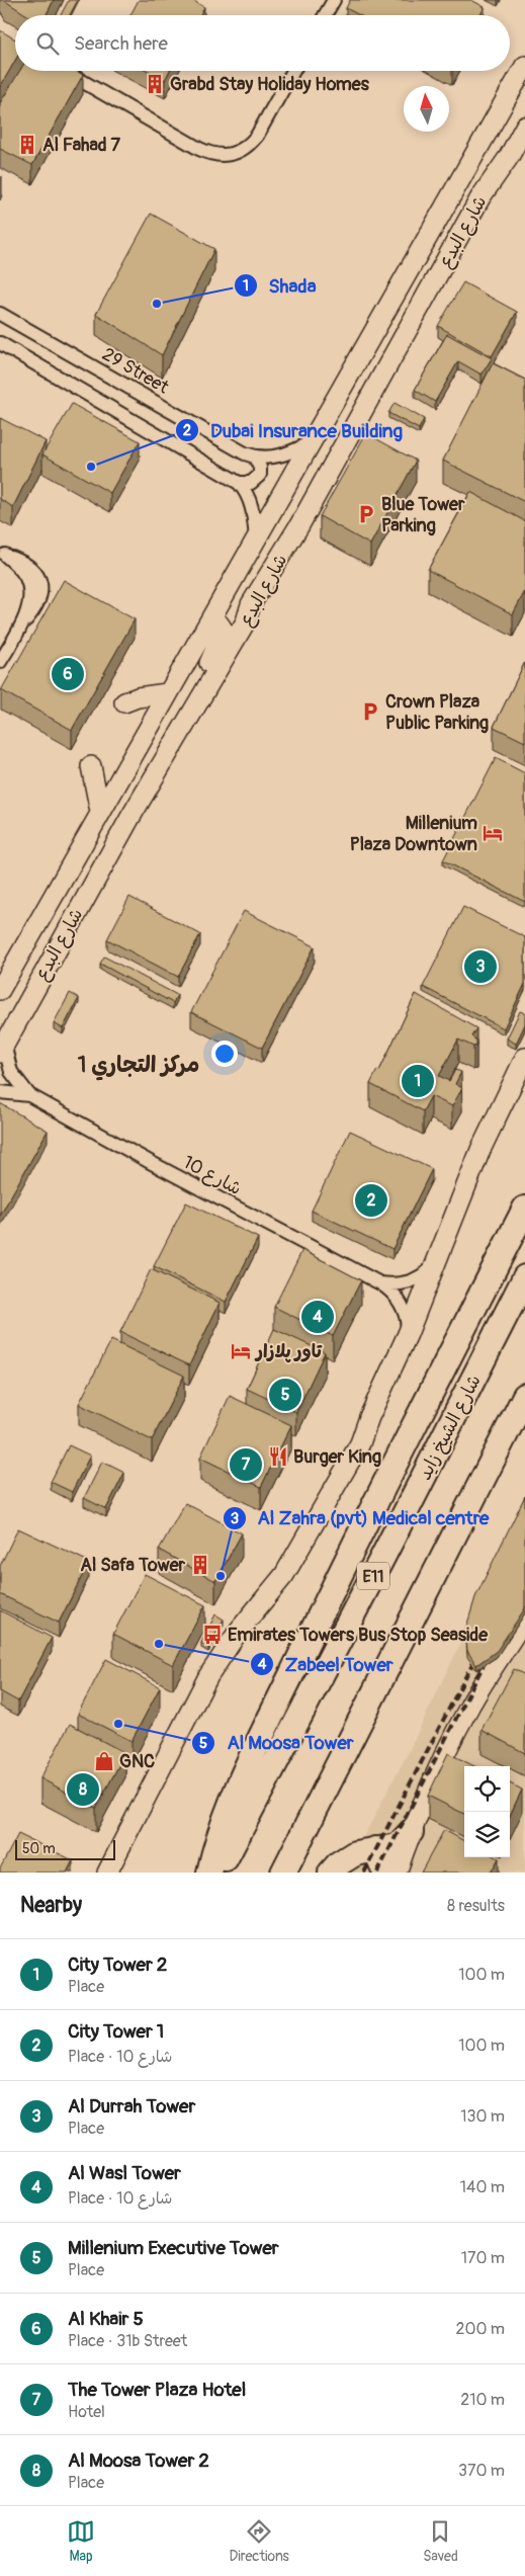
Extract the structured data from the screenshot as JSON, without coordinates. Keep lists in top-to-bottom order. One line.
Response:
{"streets":{"highway":["شارع الشيخ زايد","E11"],"main road":["شارع البدع"],"street":["29 Street","شارع 10"]},"crossings":[["شارع البدع","شارع 10"]],"districts":["مركز التجاري 1"],"places":{"building":["Grabd Stay Holiday Homes","Al Fahad 7","Al Safa Tower"],"other":["Shada","Dubai Insurance Building","Al Zahra (pvt) Medical centre","Zabeel Tower","Al Moosa Tower"],"parking":["Blue Tower Parking","Crown Plaza Public Parking"],"hotel":["Millenium Plaza Downtown","تاور پلازار"],"restaurant":["Burger King"],"bus stop":["Emirates Towers Bus Stop Seaside"],"shop":["GNC"]},"scale_bar":"50 m","north":"top","page":{"search":"Search here","pins":["6","3","1","2","4","5","7","8"],"scale":"50 m","heading":["Nearby","8 results"],"list":[{"mark":"1","name":"City Tower 2","note":"Place","value":"100 m"},{"mark":"2","name":"City Tower 1","note":"Place · شارع 10","value":"100 m"},{"mark":"3","name":"Al Durrah Tower","note":"Place","value":"130 m"},{"mark":"4","name":"Al Wasl Tower","note":"Place · شارع 10","value":"140 m"},{"mark":"5","name":"Millenium Executive Tower","note":"Place","value":"170 m"},{"mark":"6","name":"Al Khair 5","note":"Place · 31b Street","value":"200 m"},{"mark":"7","name":"The Tower Plaza Hotel","note":"Hotel","value":"210 m"},{"mark":"8","name":"Al Moosa Tower 2","note":"Place","value":"370 m"}],"nav":["Map","Directions","Saved"]}}
